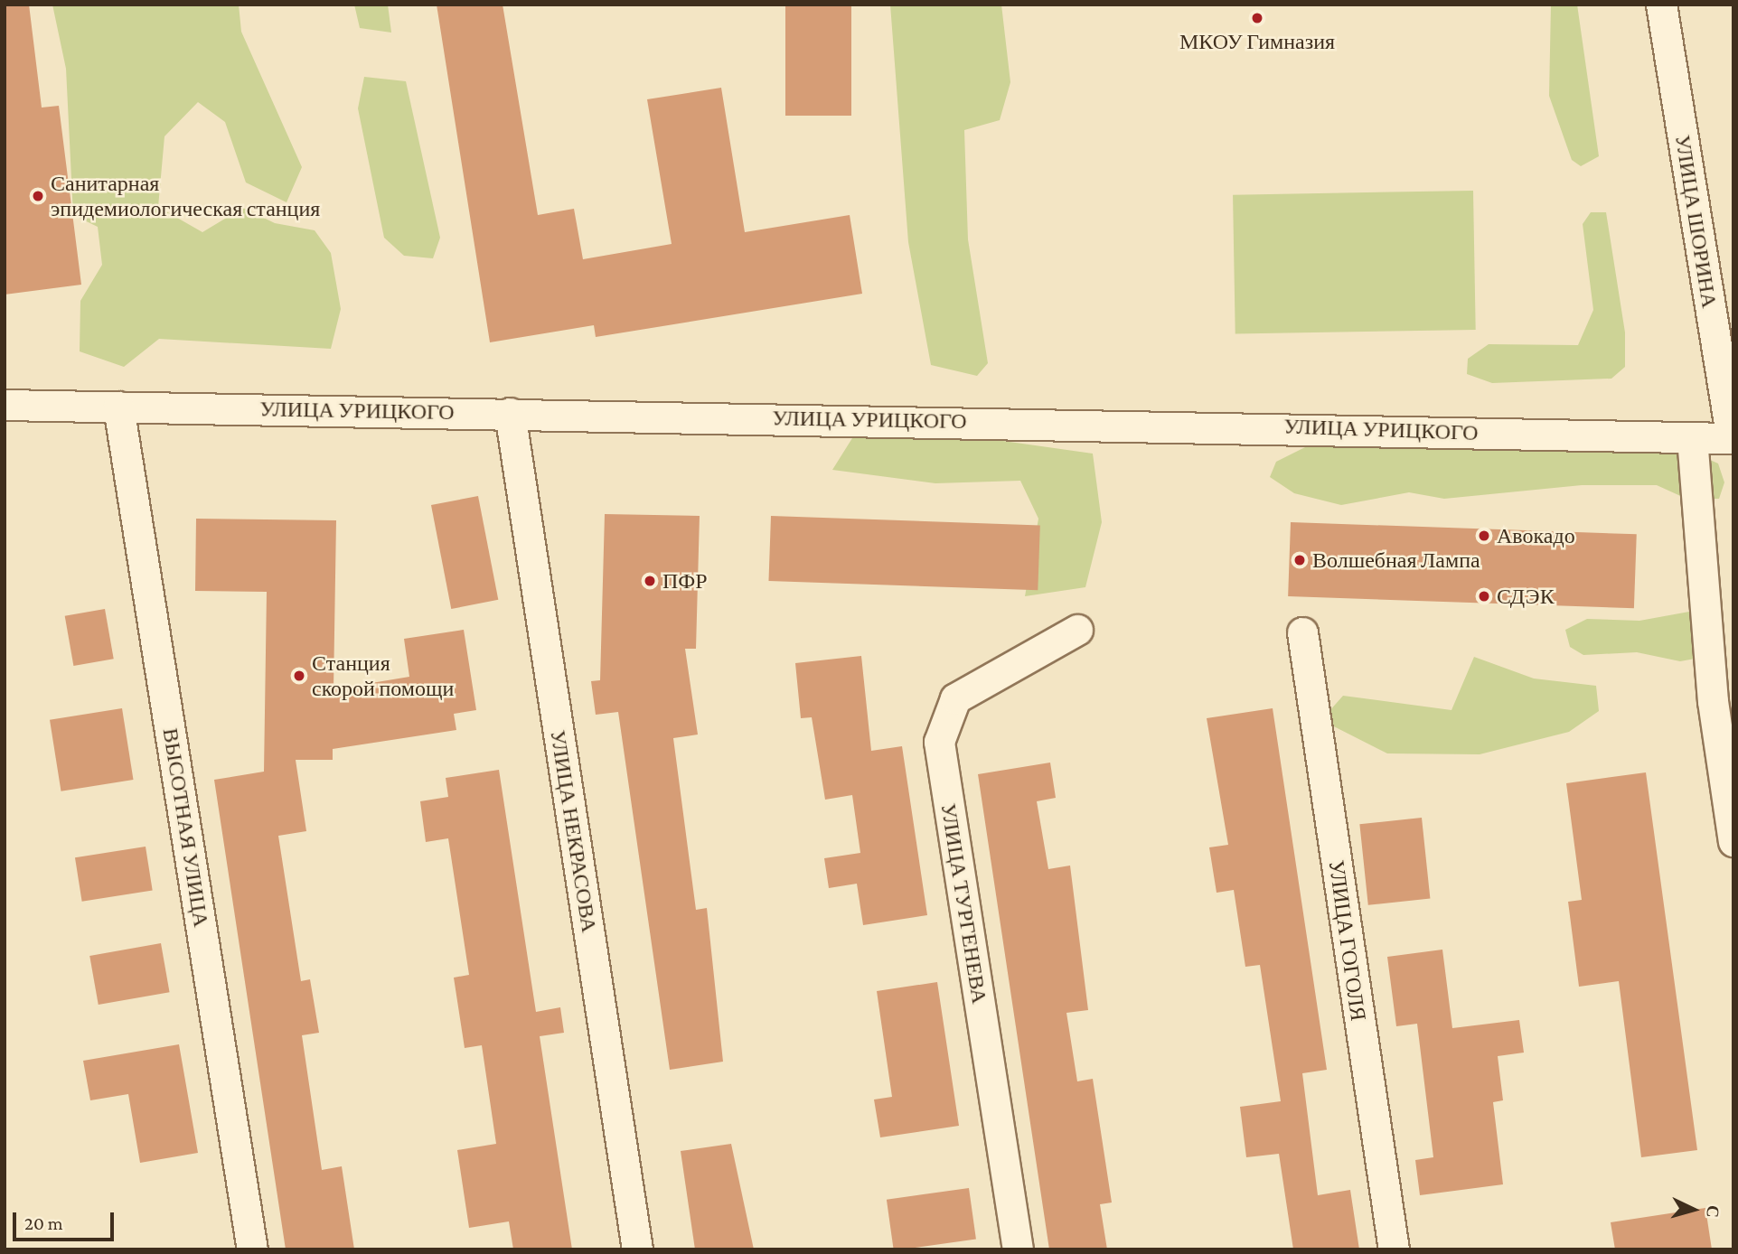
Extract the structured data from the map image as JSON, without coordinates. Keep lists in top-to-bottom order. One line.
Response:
{"streets":{"street":["УЛИЦА ШОРИНА","УЛИЦА УРИЦКОГО","ВЫСОТНАЯ УЛИЦА","УЛИЦА НЕКРАСОВА","УЛИЦА ТУРГЕНЕВА","УЛИЦА ГОГОЛЯ"]},"crossings":[["УЛИЦА ШОРИНА","УЛИЦА УРИЦКОГО"],["УЛИЦА УРИЦКОГО","ВЫСОТНАЯ УЛИЦА"],["УЛИЦА УРИЦКОГО","УЛИЦА НЕКРАСОВА"]],"places":["МКОУ Гимназия","Санитарная эпидемиологическая станция","Авокадо","Волшебная Лампа","ПФР","СДЭК","Станция скорой помощи"],"scale_bar":"20 m","north":"right"}
